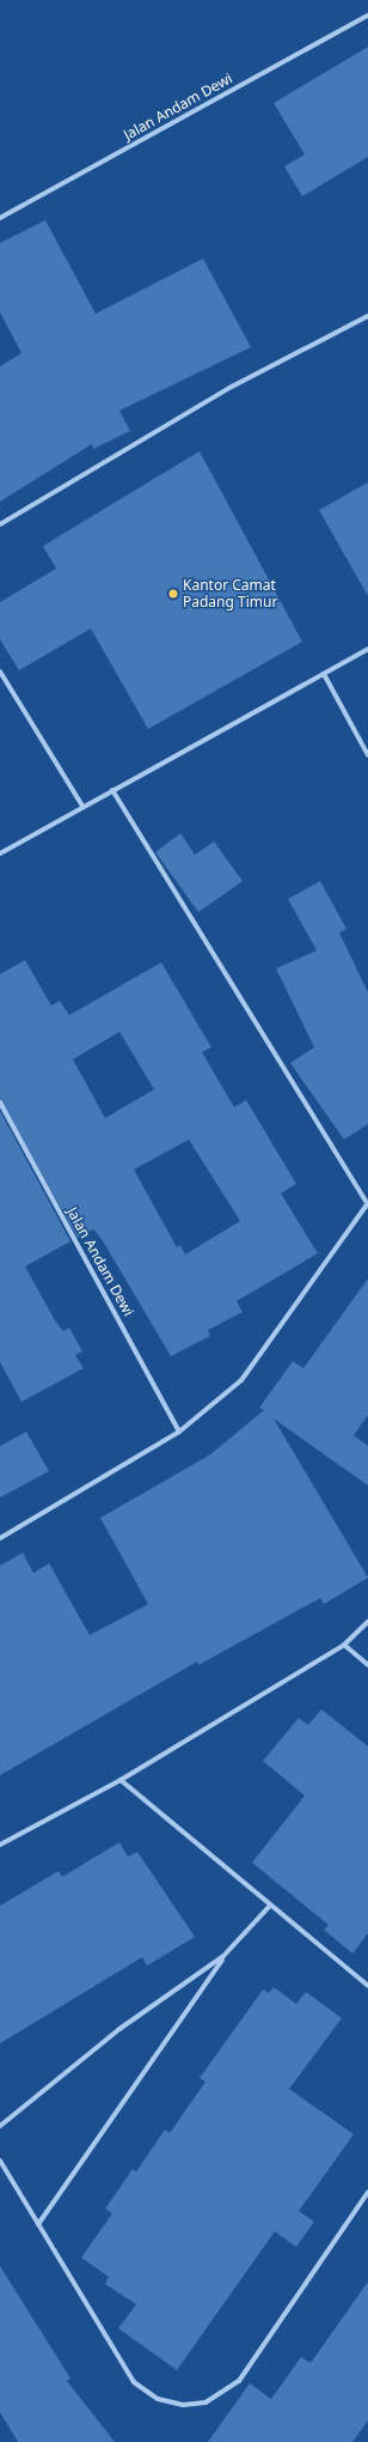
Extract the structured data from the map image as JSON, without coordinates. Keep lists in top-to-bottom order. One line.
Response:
{"streets":{"street":["Jalan Andam Dewi"]},"places":["Kantor Camat Padang Timur"]}
